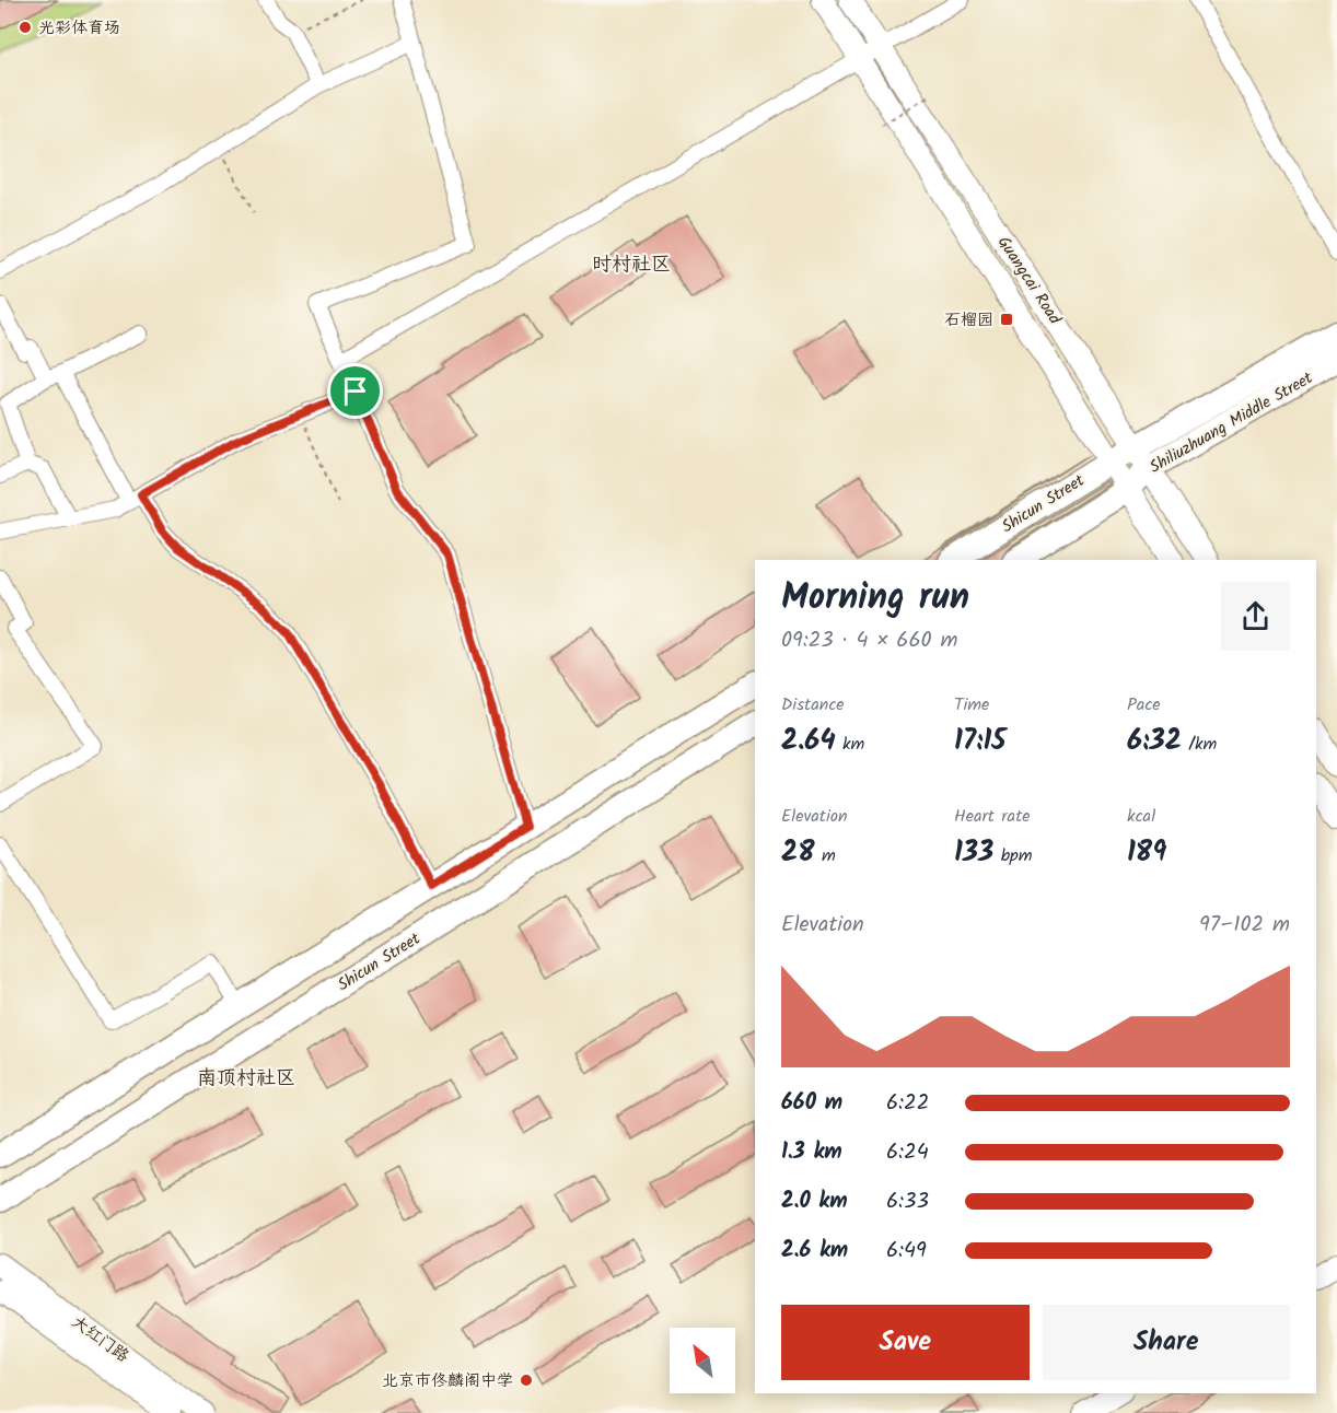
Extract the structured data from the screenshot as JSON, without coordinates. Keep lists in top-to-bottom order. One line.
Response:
{"streets":{"main road":["Guangcai Road","Shiliuzhuang Middle Street","Shicun Street","大红门路"]},"crossings":[["Guangcai Road","Shiliuzhuang Middle Street"],["Guangcai Road","Shicun Street"],["Shiliuzhuang Middle Street","Shicun Street"]],"districts":["时村社区","南顶村社区"],"places":{"other":["光彩体育场","北京市佟麟阁中学"],"transit":["石榴园"]},"north":"top left","page":{"heading":["Morning run","09:23 · 4 × 660 m"],"stats":[["Distance","2.64 km"],["Time","17:15"],["Pace","6:32 /km"],["Elevation","28 m"],["Heart rate","133 bpm"],["kcal","189"]],"chart":["Elevation","97–102 m"],"list":[{"name":"660 m","note":"6:22"},{"name":"1.3 km","note":"6:24"},{"name":"2.0 km","note":"6:33"},{"name":"2.6 km","note":"6:49"}],"buttons":["Save","Share"]}}
